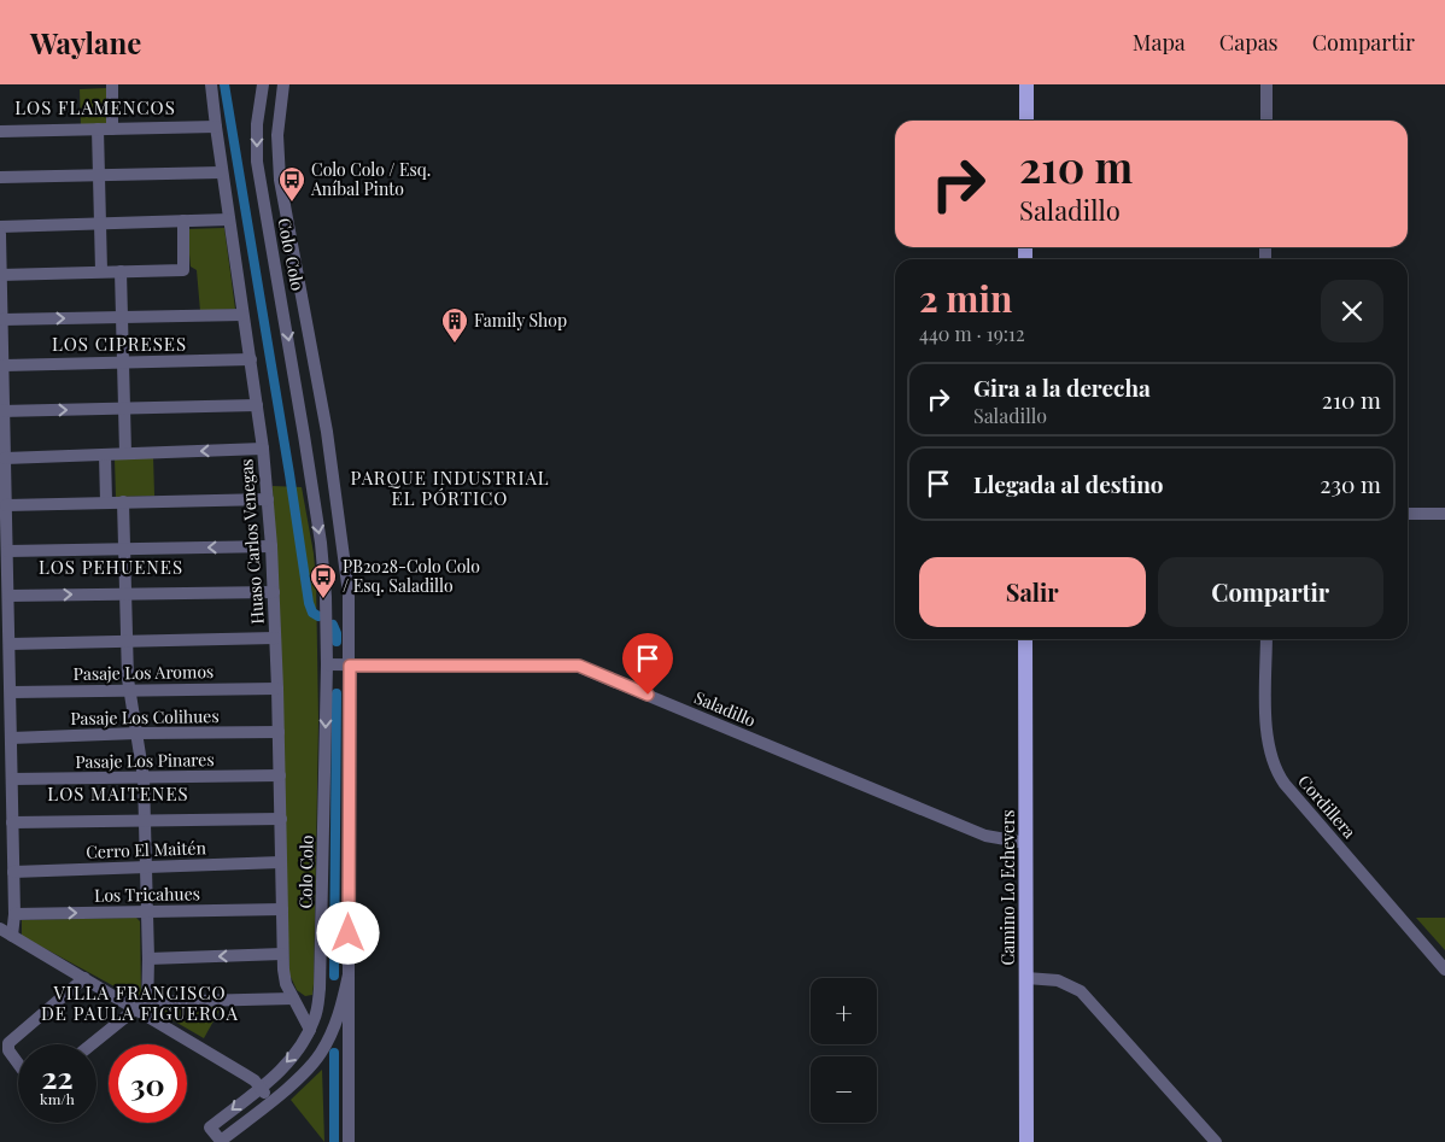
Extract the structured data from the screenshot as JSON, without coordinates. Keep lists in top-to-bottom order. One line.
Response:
{"streets":{"main road":["Camino Lo Echevers"],"street":["Colo Colo","Huaso Carlos Venegas","Pasaje Los Aromos","Saladillo","Pasaje Los Colihues","Pasaje Los Pinares","Cordillera","Cerro El Maitén","Los Tricahues"]},"crossings":[["Colo Colo","Huaso Carlos Venegas"],["Colo Colo","Saladillo"],["Huaso Carlos Venegas","Pasaje Los Aromos"],["Huaso Carlos Venegas","Pasaje Los Colihues"],["Huaso Carlos Venegas","Pasaje Los Pinares"],["Huaso Carlos Venegas","Cerro El Maitén"],["Huaso Carlos Venegas","Los Tricahues"],["Saladillo","Camino Lo Echevers"]],"districts":["LOS FLAMENCOS","LOS CIPRESES","PARQUE INDUSTRIAL EL PÓRTICO","LOS PEHUENES","LOS MAITENES","VILLA FRANCISCO DE PAULA FIGUEROA"],"places":{"bus stop":["Colo Colo / Esq. Aníbal Pinto","PB2028-Colo Colo / Esq. Saladillo"],"building":["Family Shop"]},"page":{"header":"Waylane","nav":["Mapa","Capas","Compartir"],"turn":["210 m","Saladillo"],"heading":["2 min","440 m · 19:12"],"list":[{"name":"Gira a la derecha","note":"Saladillo","value":"210 m"},{"name":"Llegada al destino","value":"230 m"}],"buttons":["Salir","Compartir"],"map_buttons":["+","−"],"speed":"22 km/h","limit":"30"}}
